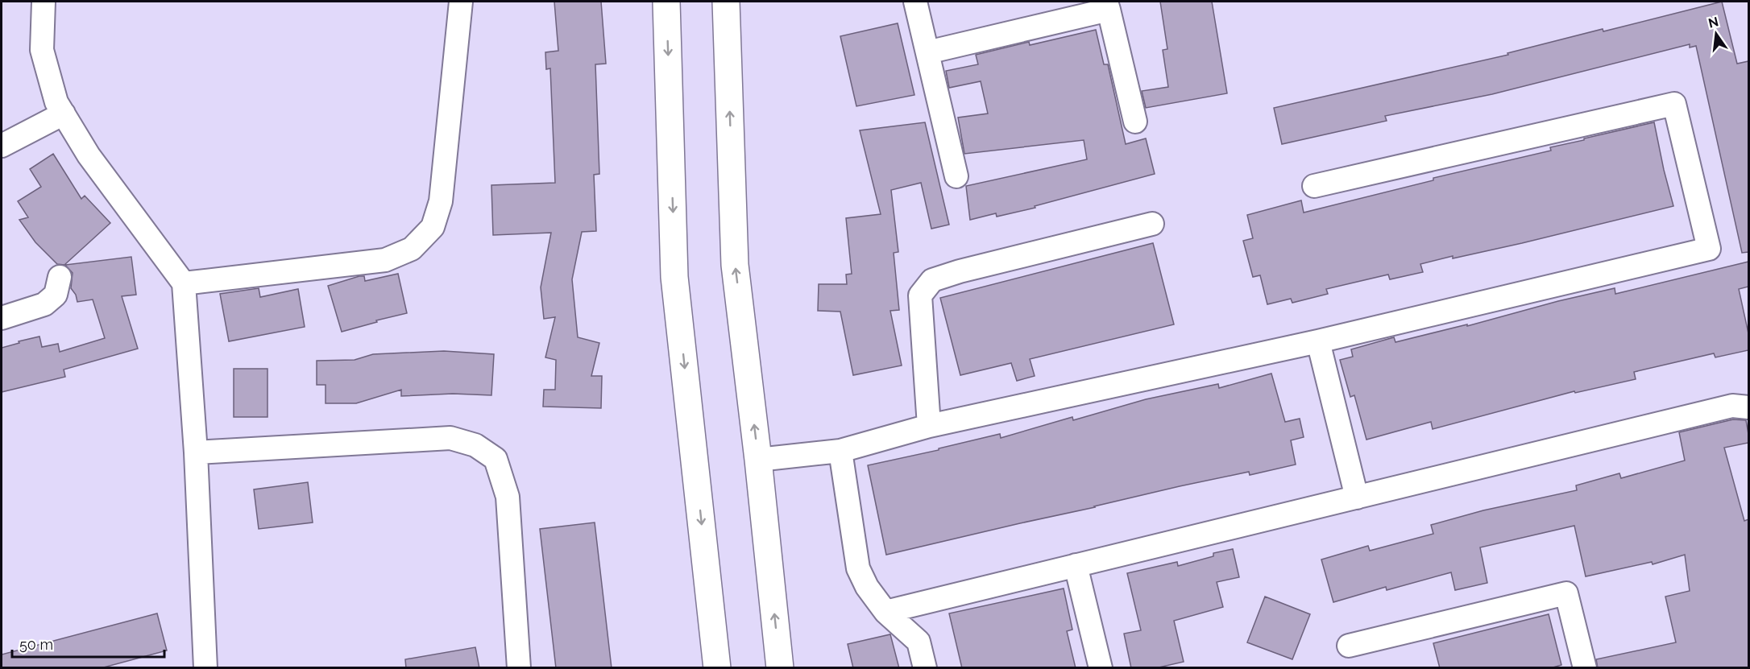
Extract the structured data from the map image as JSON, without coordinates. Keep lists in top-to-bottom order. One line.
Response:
{"scale_bar":"50 m","north":"top"}
